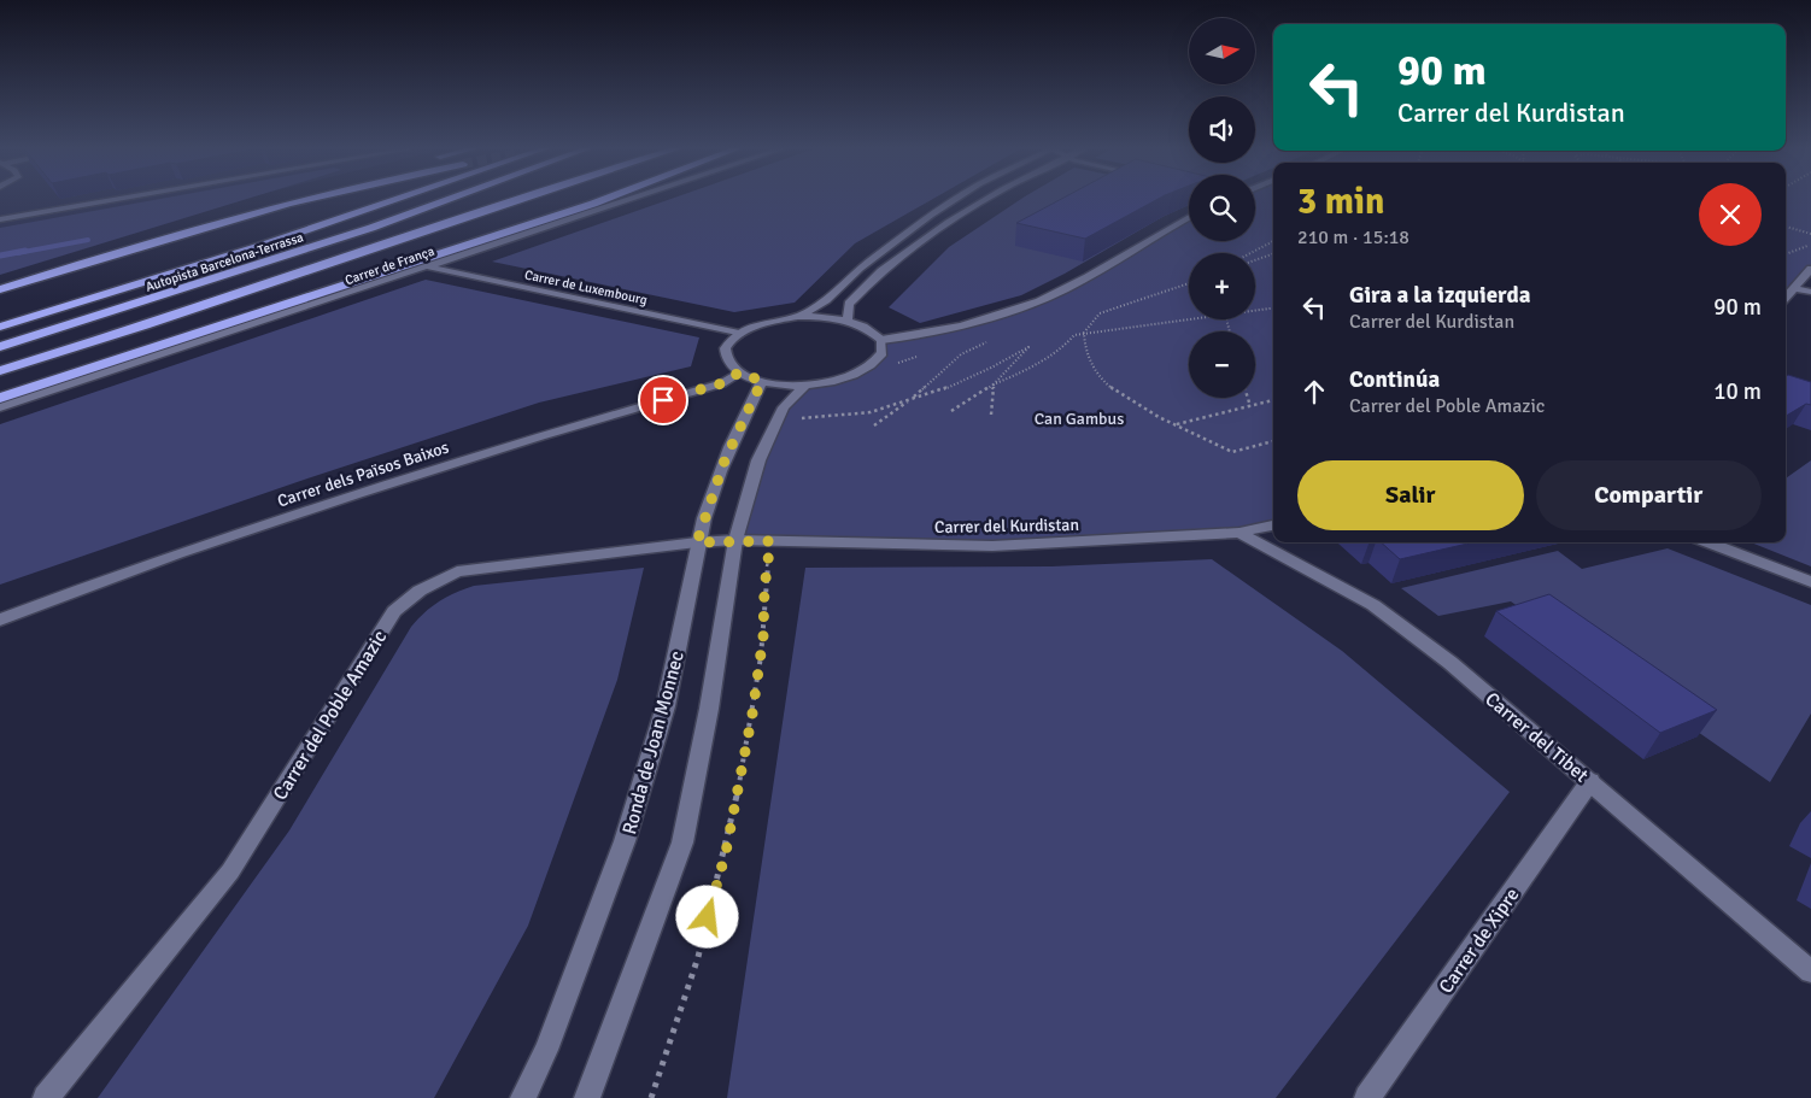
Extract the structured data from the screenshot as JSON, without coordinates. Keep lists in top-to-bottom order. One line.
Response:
{"streets":{"highway":["Autopista Barcelona-Terrassa"],"street":["Carrer de França","Carrer de Luxembourg","Carrer dels Països Baixos","Carrer del Kurdistan","Carrer del Poble Amazic","Carrer del Tibet","Ronda de Joan Monnec","Carrer de Xipre"]},"crossings":[["Carrer de França","Carrer de Luxembourg"],["Carrer del Kurdistan","Carrer del Poble Amazic"],["Carrer del Kurdistan","Carrer del Tibet"],["Carrer del Poble Amazic","Ronda de Joan Monnec"],["Carrer del Tibet","Carrer de Xipre"]],"parks":["Can Gambus"],"north":"right","page":{"map_buttons":["+","−"],"turn":["90 m","Carrer del Kurdistan"],"heading":["3 min","210 m · 15:18"],"list":[{"name":"Gira a la izquierda","note":"Carrer del Kurdistan","value":"90 m"},{"name":"Continúa","note":"Carrer del Poble Amazic","value":"10 m"}],"buttons":["Salir","Compartir"]}}
